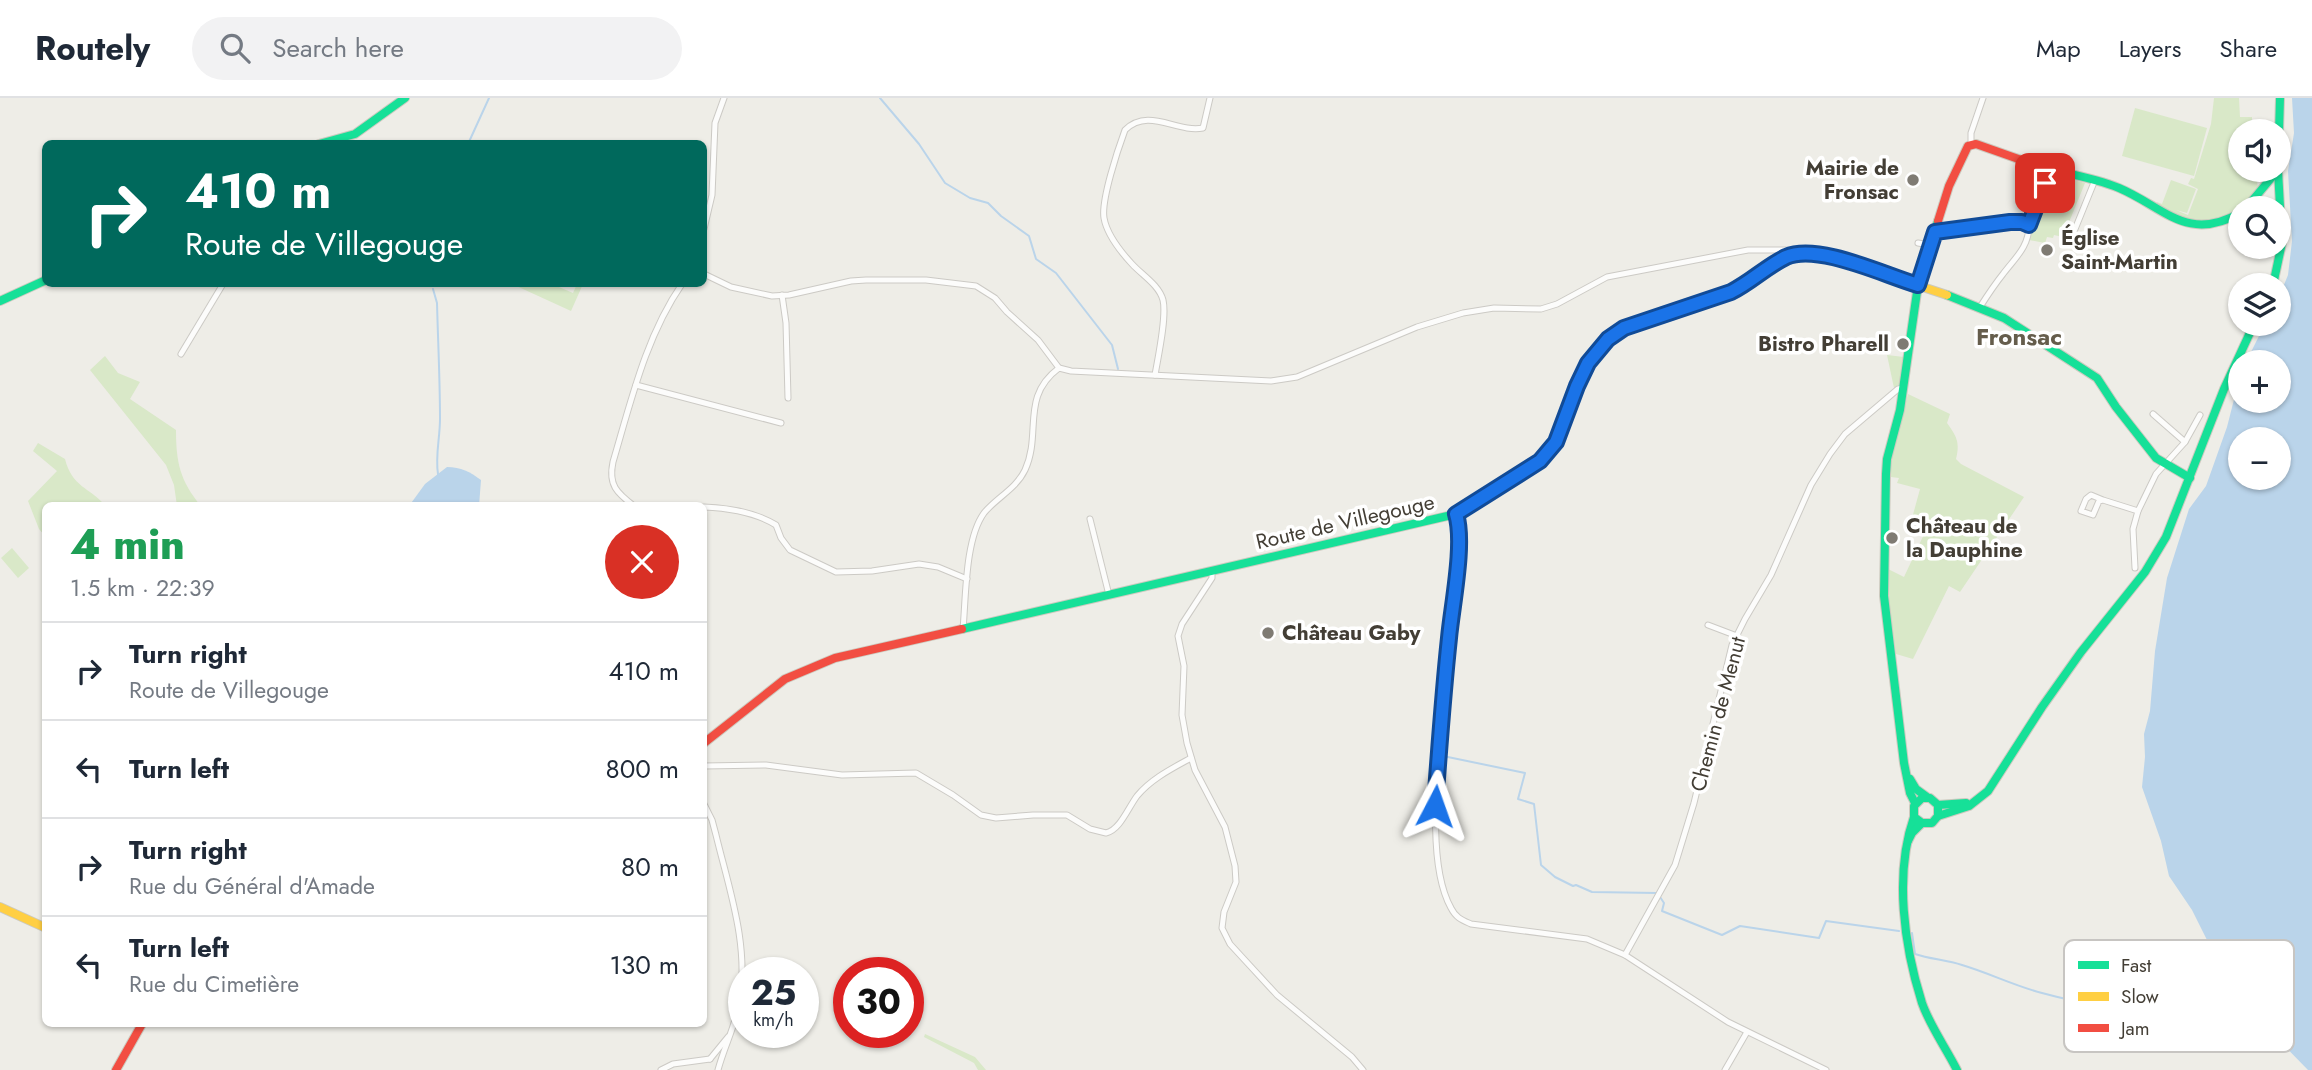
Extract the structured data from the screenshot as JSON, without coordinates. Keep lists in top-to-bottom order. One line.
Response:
{"streets":{"street":["Route de Villegouge","Chemin de Menut"]},"districts":["Fronsac"],"places":["Mairie de Fronsac","Église Saint-Martin","Bistro Pharell","Château de la Dauphine","Château Gaby"],"legend":["Fast","Slow","Jam"],"page":{"header":"Routely","search":"Search here","nav":["Map","Layers","Share"],"map_buttons":["+","−"],"turn":["410 m","Route de Villegouge"],"heading":["4 min","1.5 km · 22:39"],"list":[{"name":"Turn right","note":"Route de Villegouge","value":"410 m"},{"name":"Turn left","value":"800 m"},{"name":"Turn right","note":"Rue du Général d'Amade","value":"80 m"},{"name":"Turn left","note":"Rue du Cimetière","value":"130 m"}],"speed":"25 km/h","limit":"30"}}
